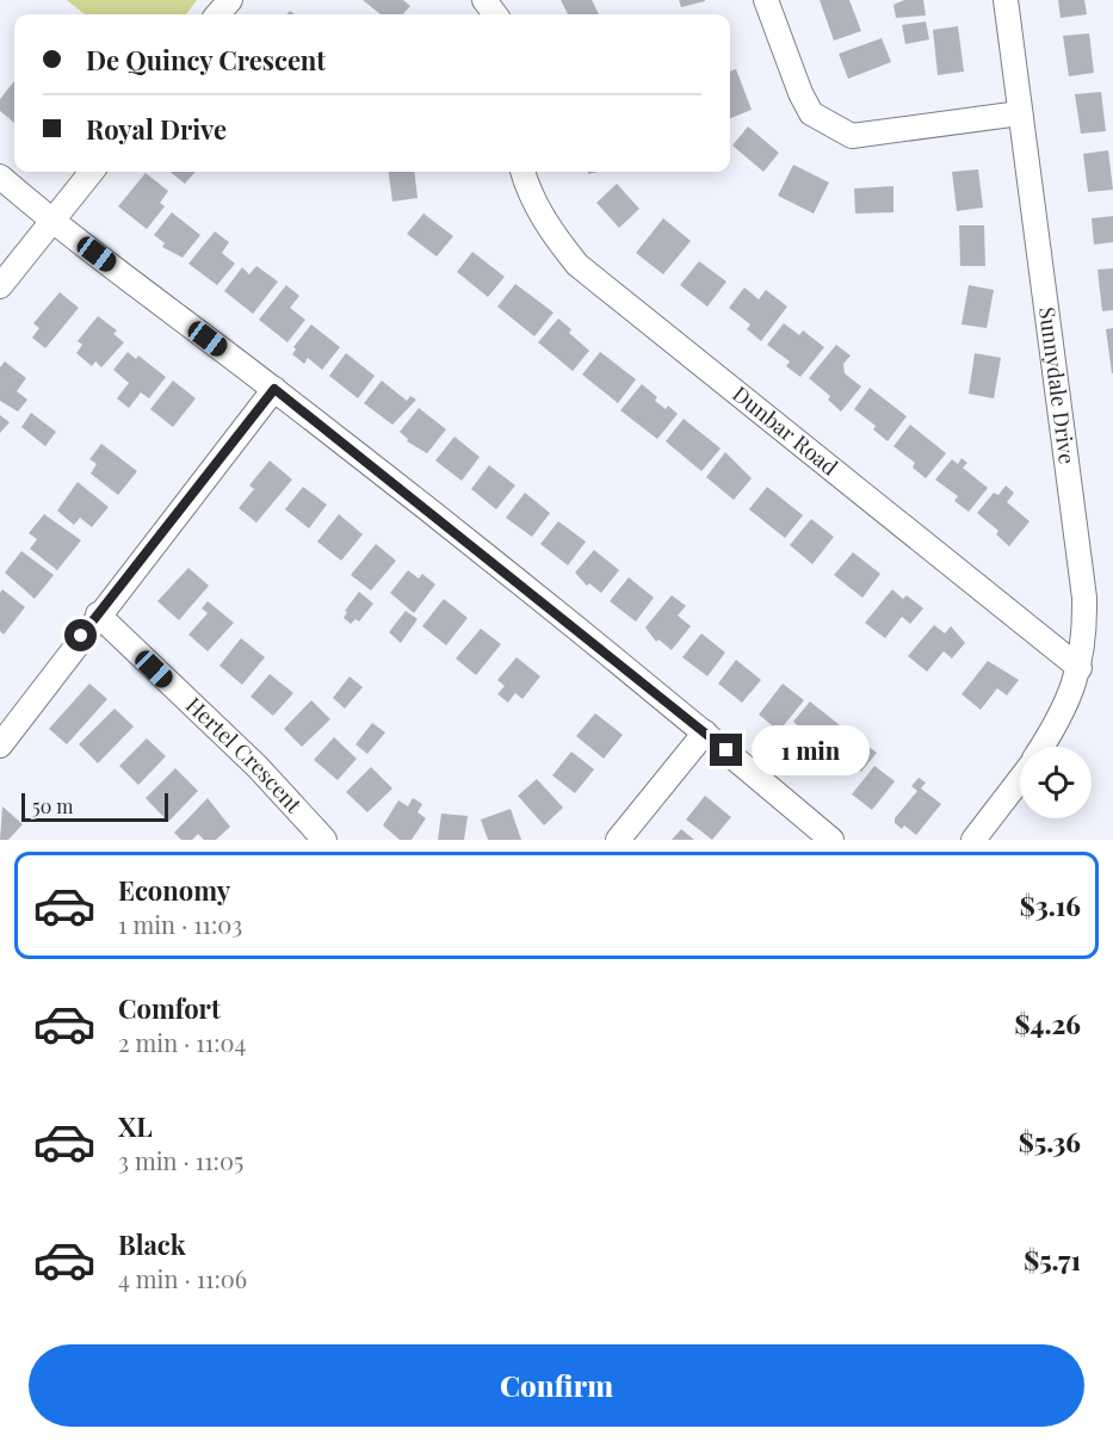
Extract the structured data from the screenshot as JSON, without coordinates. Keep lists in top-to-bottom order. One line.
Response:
{"streets":{"street":["Sunnydale Drive","Dunbar Road","Hertel Crescent"]},"crossings":[["Sunnydale Drive","Dunbar Road"]],"scale_bar":"50 m","page":{"banner":["De Quincy Crescent","Royal Drive"],"bubble":"1 min","scale":"50 m","list":[{"name":"Economy","note":"1 min · 11:03","value":"$3.16"},{"name":"Comfort","note":"2 min · 11:04","value":"$4.26"},{"name":"XL","note":"3 min · 11:05","value":"$5.36"},{"name":"Black","note":"4 min · 11:06","value":"$5.71"}],"buttons":"Confirm"}}
